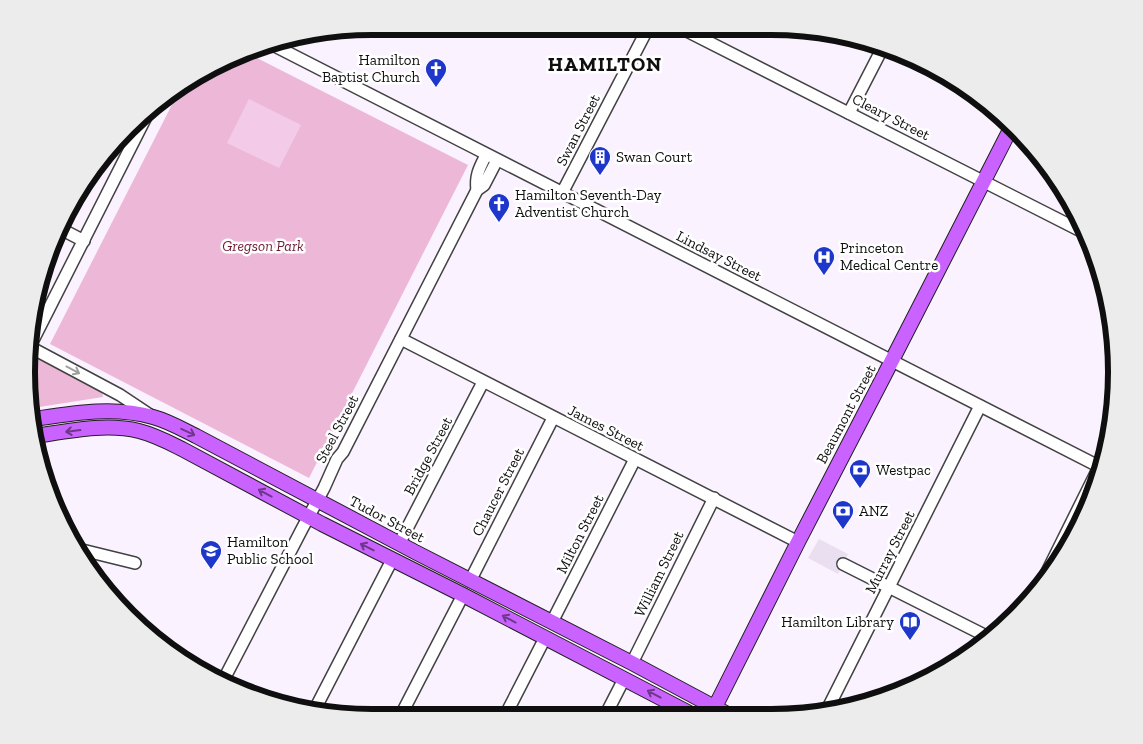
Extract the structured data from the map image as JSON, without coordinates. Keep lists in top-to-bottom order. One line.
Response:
{"streets":{"main road":["Beaumont Street","Tudor Street"],"street":["Cleary Street","Swan Street","Lindsay Street","James Street","Steel Street","Bridge Street","Chaucer Street","Milton Street","Murray Street","William Street"]},"crossings":[["Cleary Street","Beaumont Street"],["Swan Street","Lindsay Street"],["Lindsay Street","Beaumont Street"],["Lindsay Street","Steel Street"],["Lindsay Street","Murray Street"],["Beaumont Street","James Street"],["James Street","Steel Street"],["James Street","Bridge Street"],["James Street","Chaucer Street"],["James Street","Milton Street"],["James Street","William Street"],["Steel Street","Tudor Street"],["Bridge Street","Tudor Street"],["Chaucer Street","Tudor Street"],["Tudor Street","Milton Street"],["Tudor Street","William Street"]],"one_way":["Tudor Street"],"districts":["HAMILTON"],"parks":["Gregson Park"],"places":{"church":["Hamilton Baptist Church","Hamilton Seventh-Day Adventist Church"],"building":["Swan Court"],"hospital":["Princeton Medical Centre"],"bank":["Westpac","ANZ"],"school or university":["Hamilton Public School"],"library":["Hamilton Library"]}}
